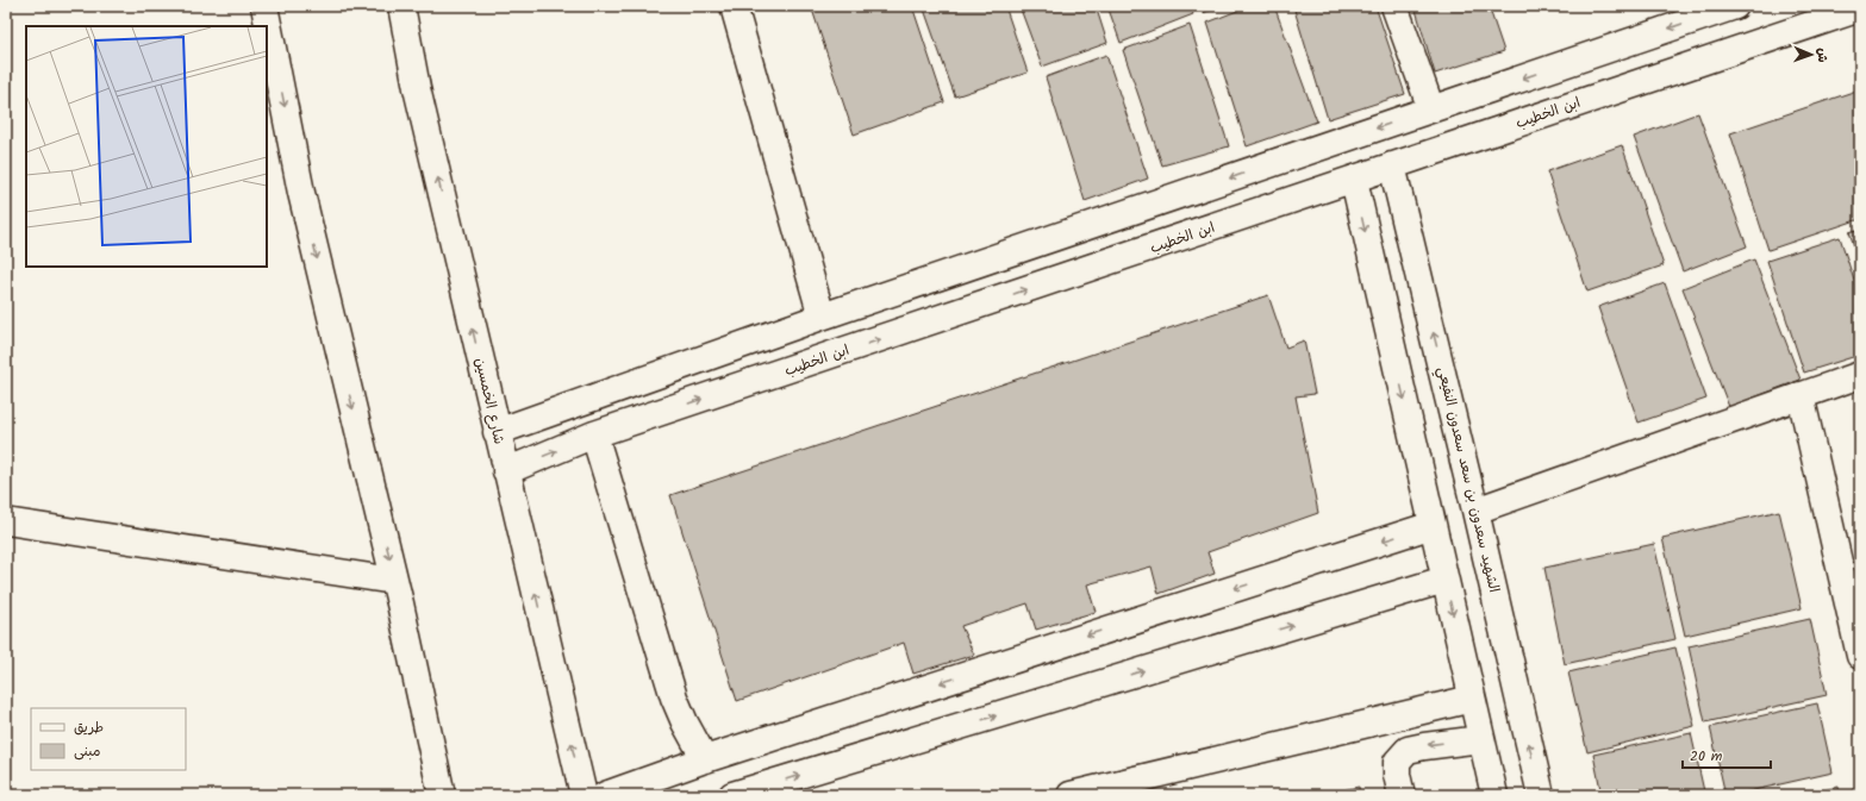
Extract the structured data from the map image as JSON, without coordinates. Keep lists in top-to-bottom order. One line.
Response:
{"streets":{"street":["ابن الخطيب","شارع الخمسين","الشهيد سعدون بن سعد سعدون النفيعي"]},"crossings":[["ابن الخطيب","شارع الخمسين"],["ابن الخطيب","الشهيد سعدون بن سعد سعدون النفيعي"]],"legend":["طريق","مبنى"],"scale_bar":"20 m","north":"right"}
